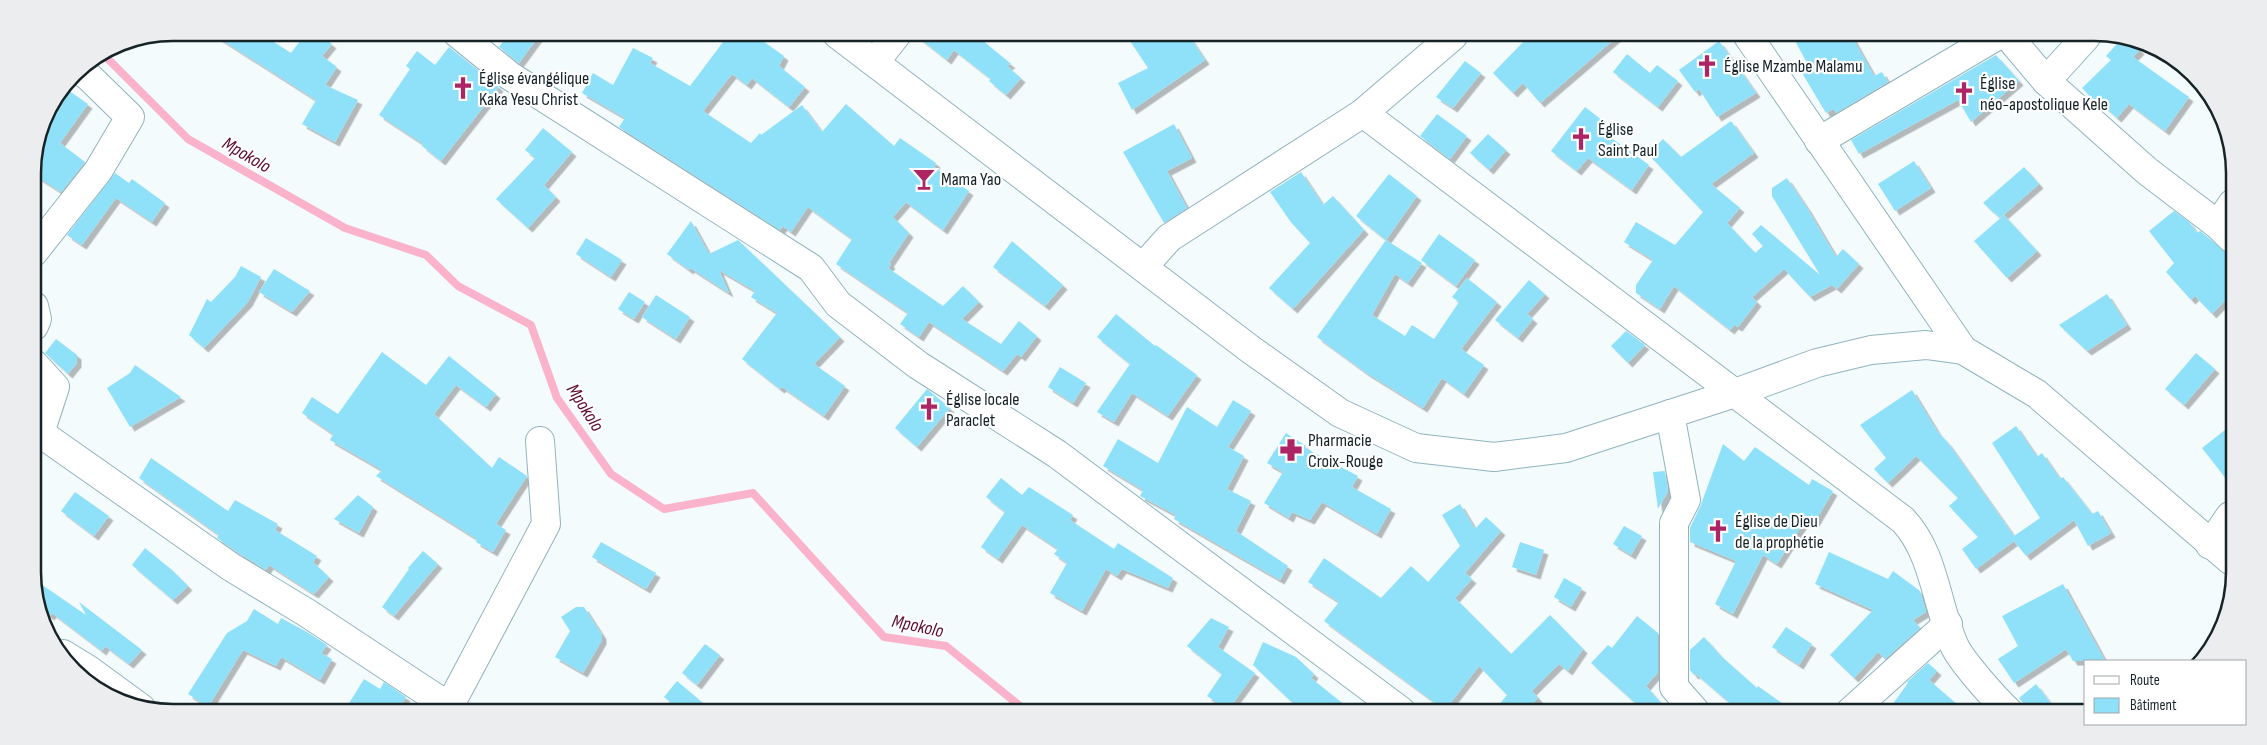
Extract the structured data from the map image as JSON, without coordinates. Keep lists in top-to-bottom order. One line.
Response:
{"water":["Mpokolo"],"places":{"church":["Église Mzambe Malamu","Église évangélique Kaka Yesu Christ","Église néo-apostolique Kele","Église Saint Paul","Église locale Paraclet","Église de Dieu de la prophétie"],"bar":["Mama Yao"],"pharmacy":["Pharmacie Croix-Rouge"]},"legend":["Route","Bâtiment"]}
